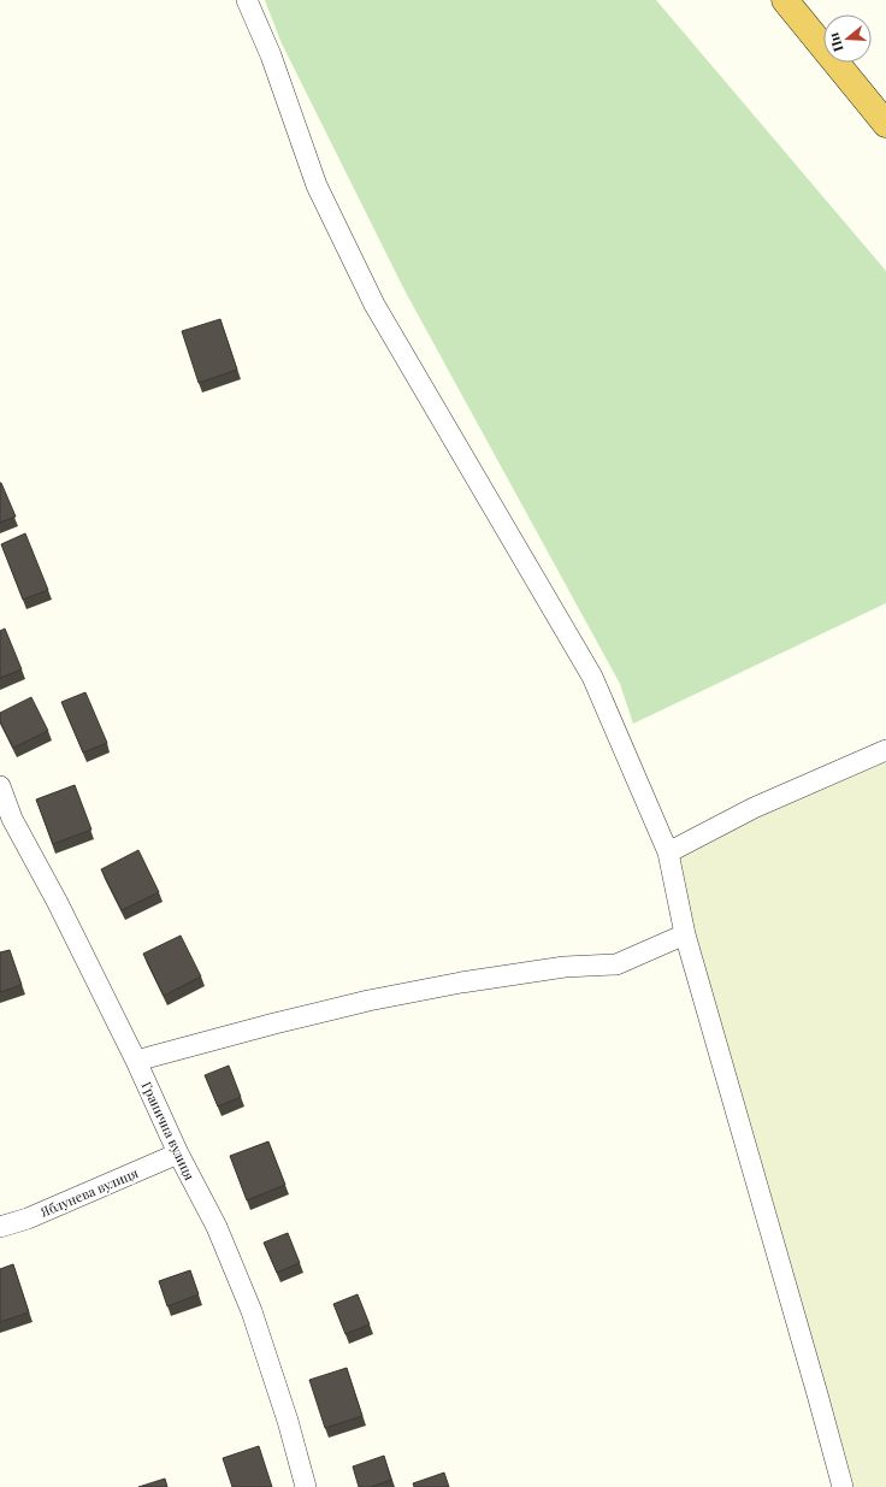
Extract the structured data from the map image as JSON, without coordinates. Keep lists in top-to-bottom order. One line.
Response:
{"streets":{"street":["Гранична вулиця","Яблунева вулиця"]},"crossings":[["Гранична вулиця","Яблунева вулиця"]],"north":"left"}
